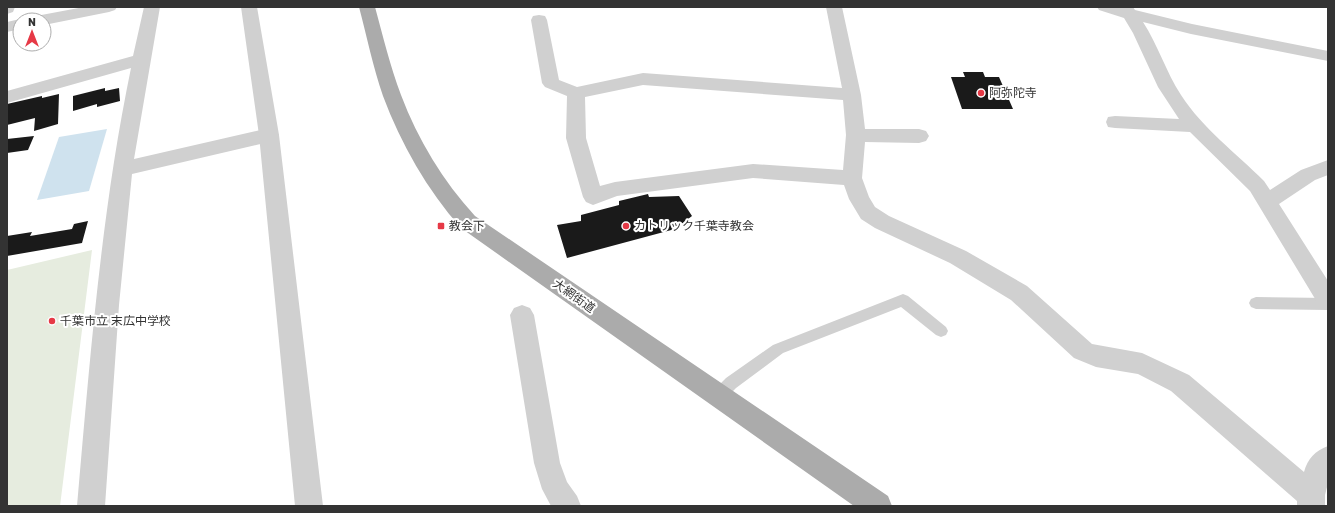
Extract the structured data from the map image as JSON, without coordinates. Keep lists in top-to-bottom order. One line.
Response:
{"streets":{"main road":["大網街道"]},"places":{"other":["阿弥陀寺","カトリック千葉寺教会","千葉市立 末広中学校"],"transit":["教会下"]},"north":"top"}
